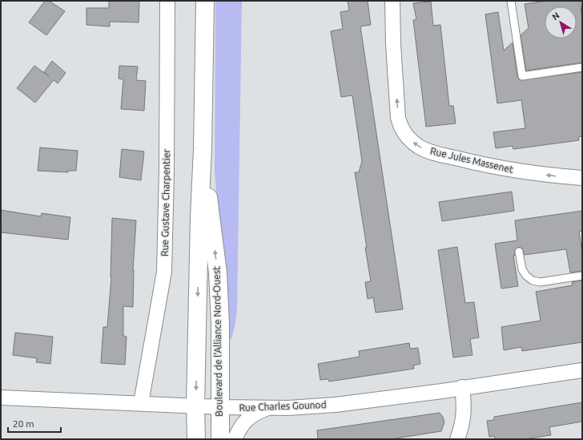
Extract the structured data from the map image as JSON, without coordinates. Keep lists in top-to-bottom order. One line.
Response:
{"streets":{"street":["Rue Jules Massenet","Rue Gustave Charpentier","Boulevard de l'Alliance Nord-Ouest","Rue Charles Gounod"]},"crossings":[["Rue Gustave Charpentier","Rue Charles Gounod"],["Boulevard de l'Alliance Nord-Ouest","Rue Charles Gounod"]],"one_way":["Rue Jules Massenet"],"scale_bar":"20 m","north":"top left"}
